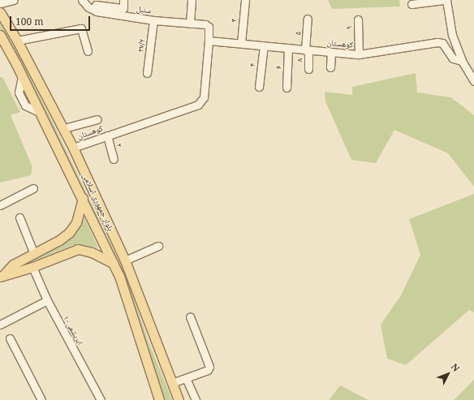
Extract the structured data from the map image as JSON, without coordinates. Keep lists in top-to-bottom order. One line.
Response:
{"streets":{"main road":["بلوار جمهوری اسلامی"],"street":["سنبل","۳","۹","۵","کوهستان","۲۷/۲","۸","۴","۶","۲","ابریشمی۱۰"]},"crossings":[["سنبل","کوهستان"],["سنبل","۲۷/۲"],["۳","کوهستان"],["۹","کوهستان"],["۵","کوهستان"],["۵","۸"],["کوهستان","۸"],["کوهستان","۴"],["کوهستان","۶"],["کوهستان","۲"],["کوهستان","بلوار جمهوری اسلامی"]],"scale_bar":"100 m","north":"top right"}
